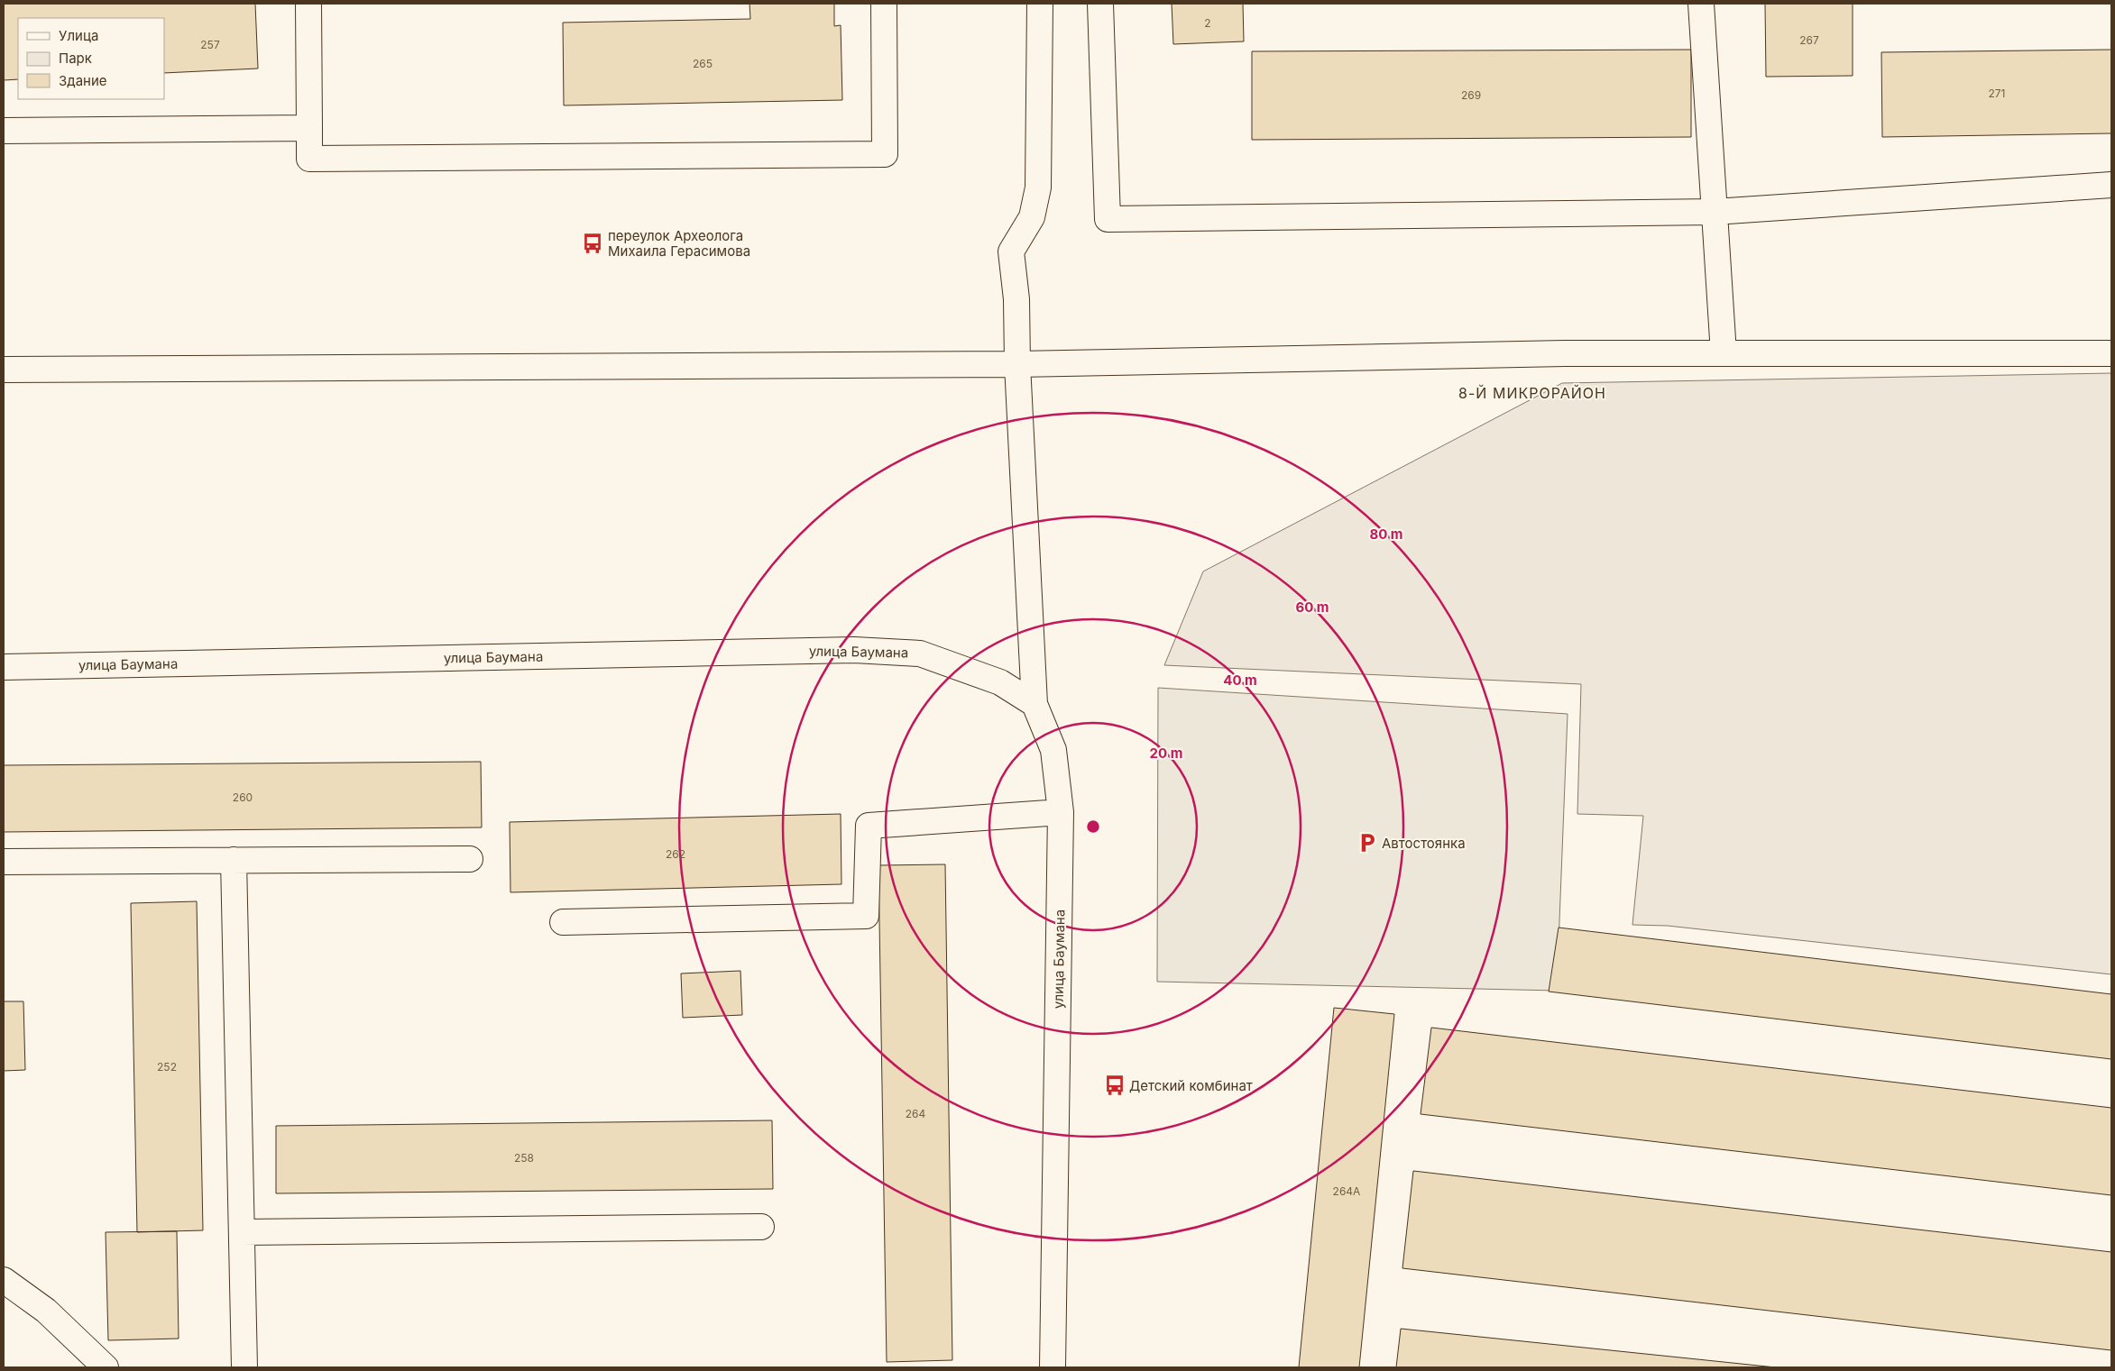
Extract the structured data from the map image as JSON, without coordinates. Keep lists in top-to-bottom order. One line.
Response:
{"streets":{"street":["улица Баумана"]},"districts":["8-Й МИКРОРАЙОН"],"places":{"bus stop":["переулок Археолога Михаила Герасимова","Детский комбинат"],"parking":["Автостоянка"]},"house_numbers":["2","267","257","265","271","269","260","262","252","264","258","264А"],"legend":["Улица","Парк","Здание"],"rings":["80 m","60 m","40 m","20 m"]}
